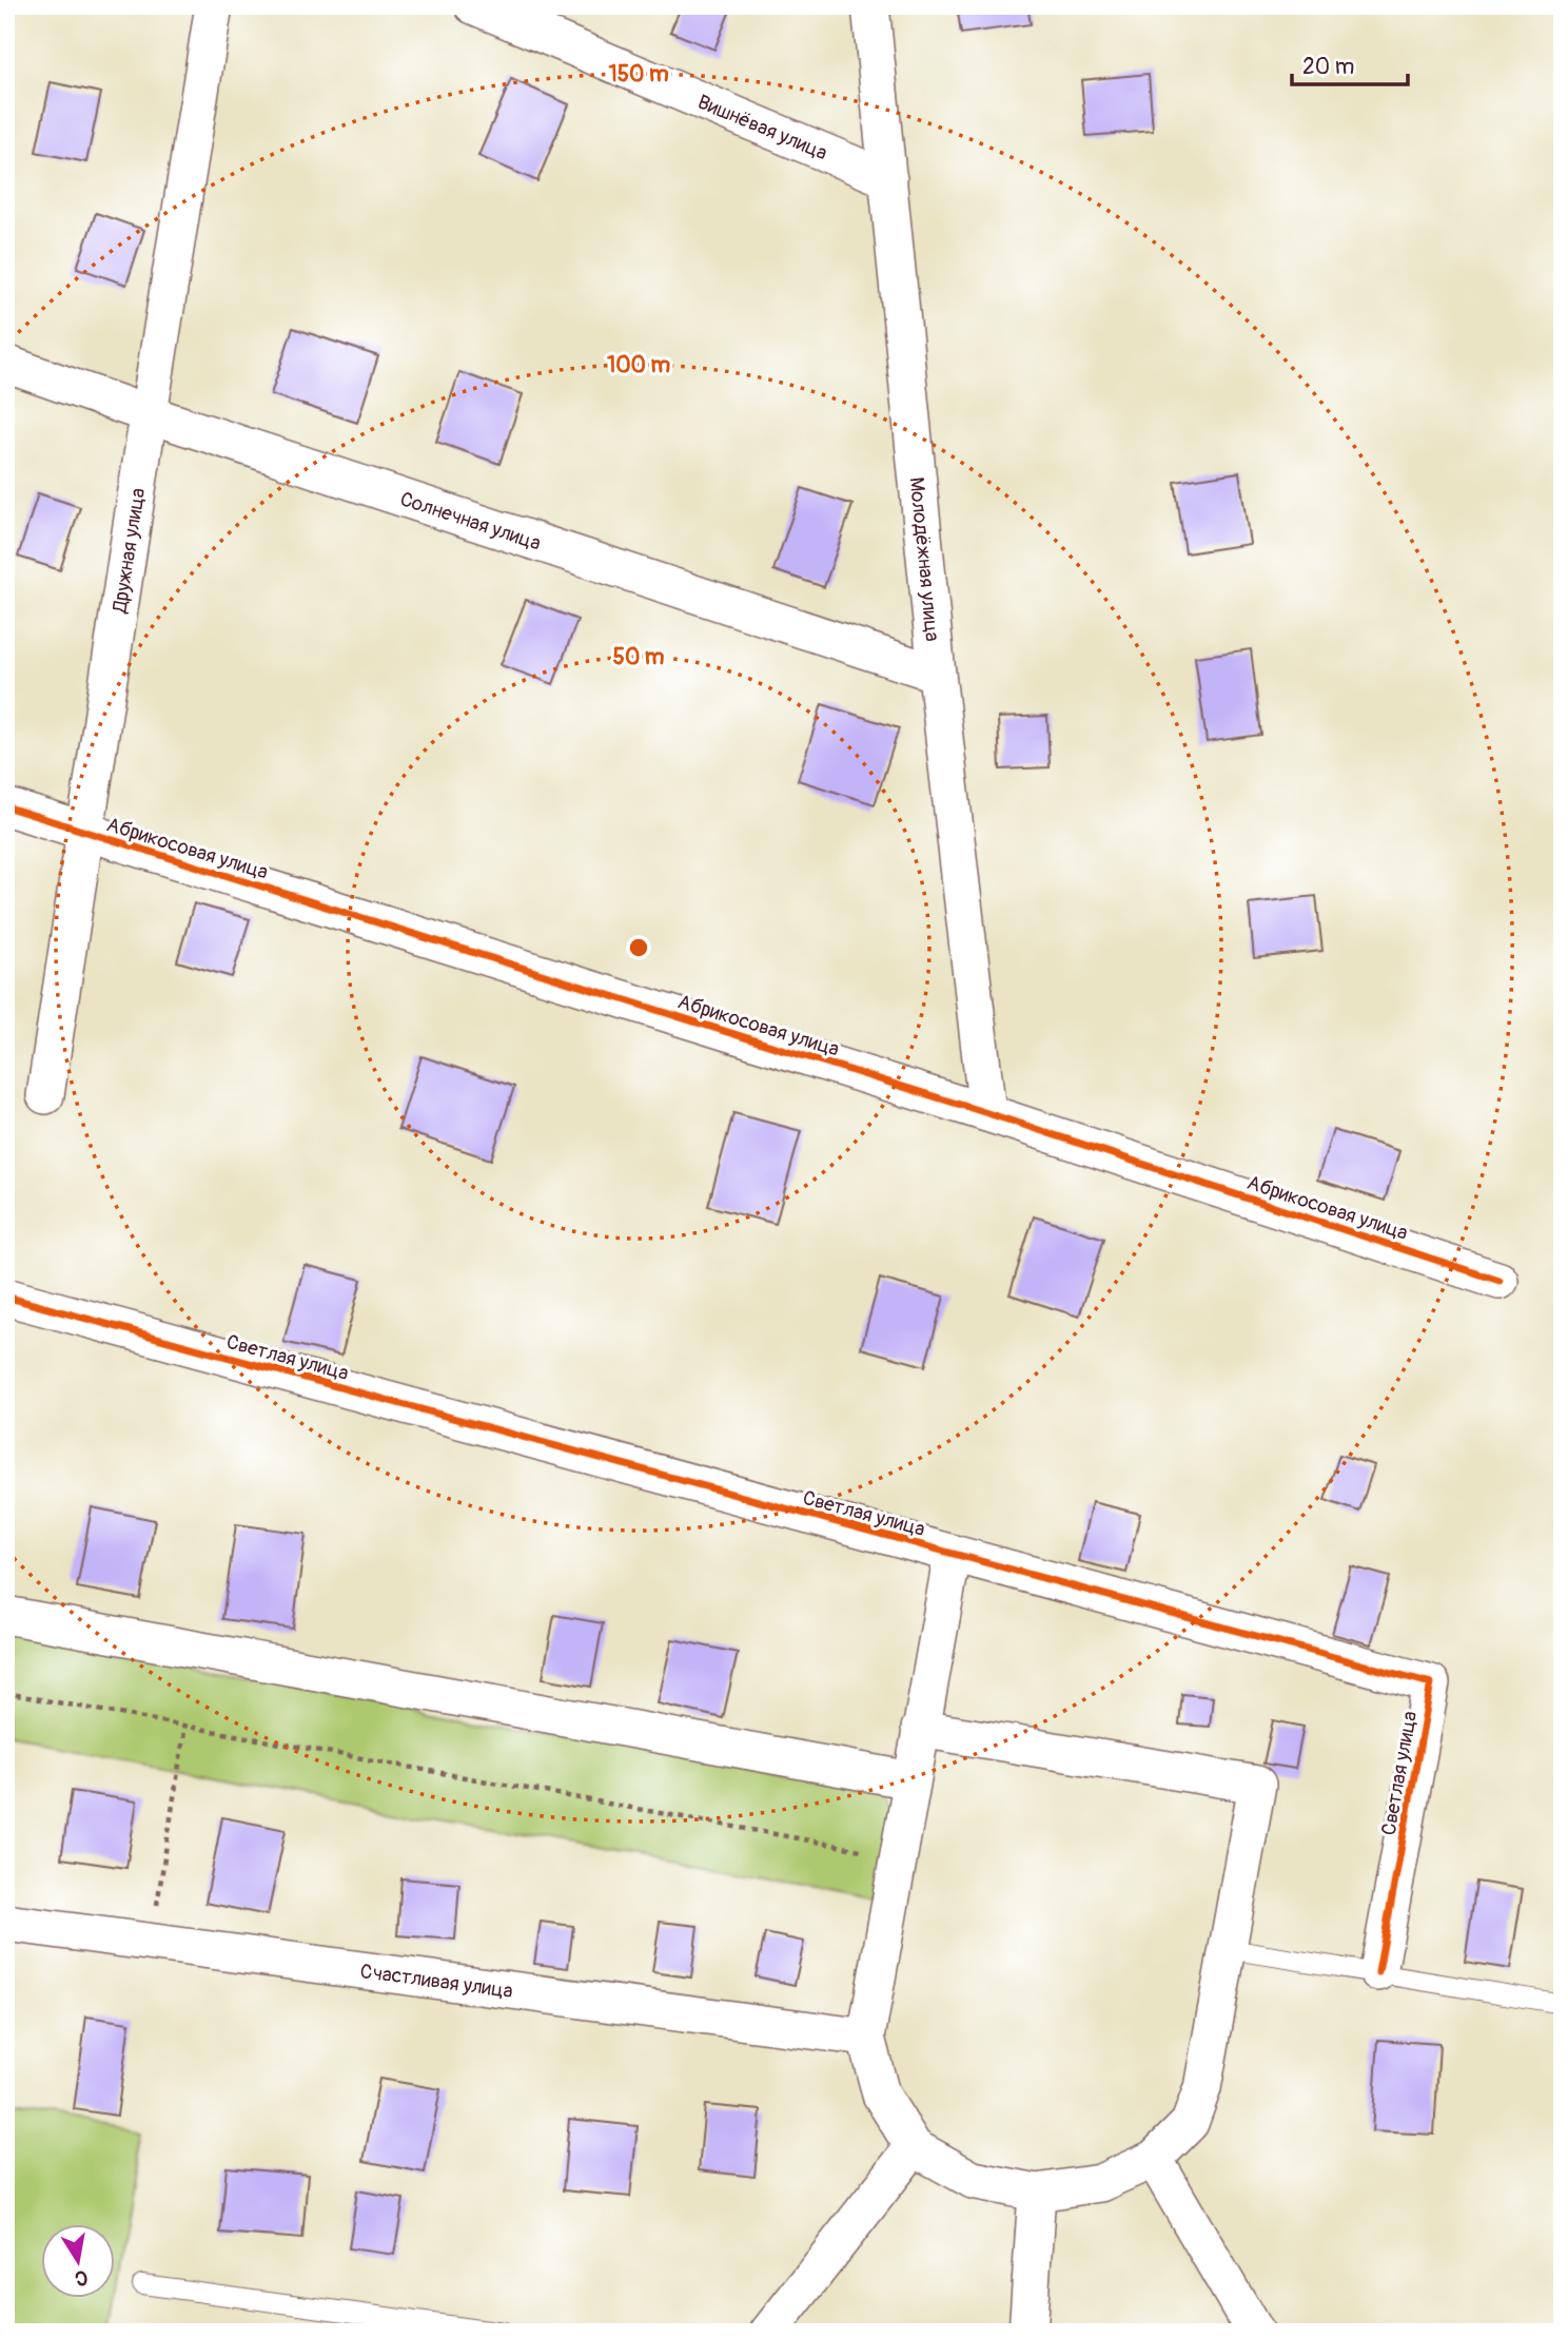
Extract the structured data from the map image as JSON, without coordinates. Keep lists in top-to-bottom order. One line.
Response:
{"streets":{"street":["Вишнёвая улица","Солнечная улица","Дружная улица","Молодёжная улица","Абрикосовая улица","Светлая улица","Счастливая улица"]},"crossings":[["Вишнёвая улица","Молодёжная улица"],["Солнечная улица","Дружная улица"],["Солнечная улица","Молодёжная улица"],["Дружная улица","Абрикосовая улица"],["Молодёжная улица","Абрикосовая улица"]],"scale_bar":"20 m","north":"bottom","rings":["150 m","100 m","50 m"]}
